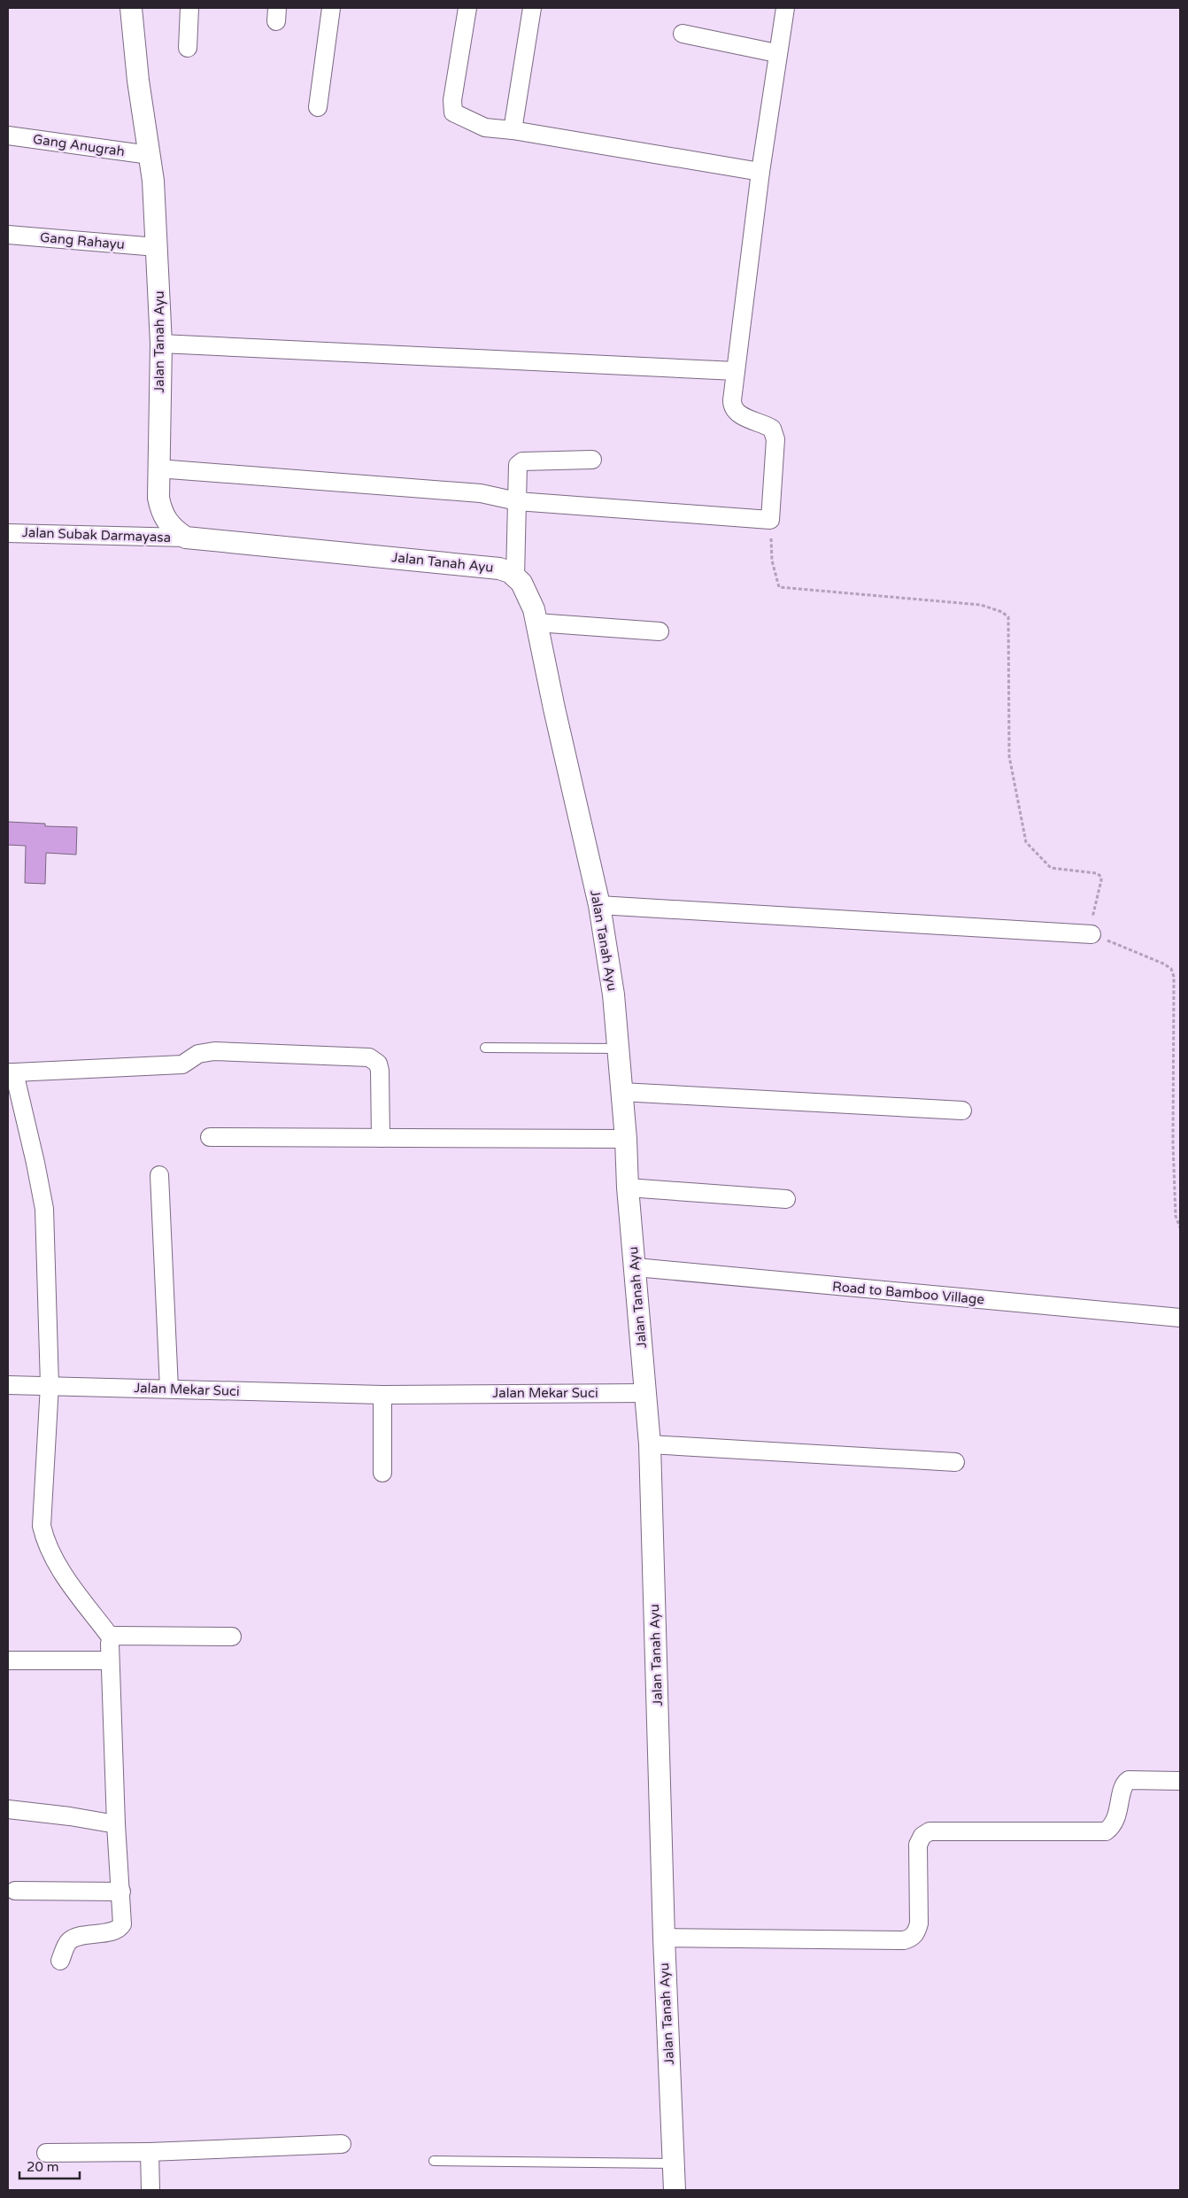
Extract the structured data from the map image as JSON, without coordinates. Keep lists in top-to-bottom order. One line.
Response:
{"streets":{"street":["Gang Anugrah","Gang Rahayu","Jalan Tanah Ayu","Jalan Subak Darmayasa","Road to Bamboo Village","Jalan Mekar Suci"]},"crossings":[["Gang Anugrah","Jalan Tanah Ayu"],["Gang Rahayu","Jalan Tanah Ayu"],["Jalan Tanah Ayu","Jalan Subak Darmayasa"],["Jalan Tanah Ayu","Road to Bamboo Village"],["Jalan Tanah Ayu","Jalan Mekar Suci"]],"scale_bar":"20 m"}
